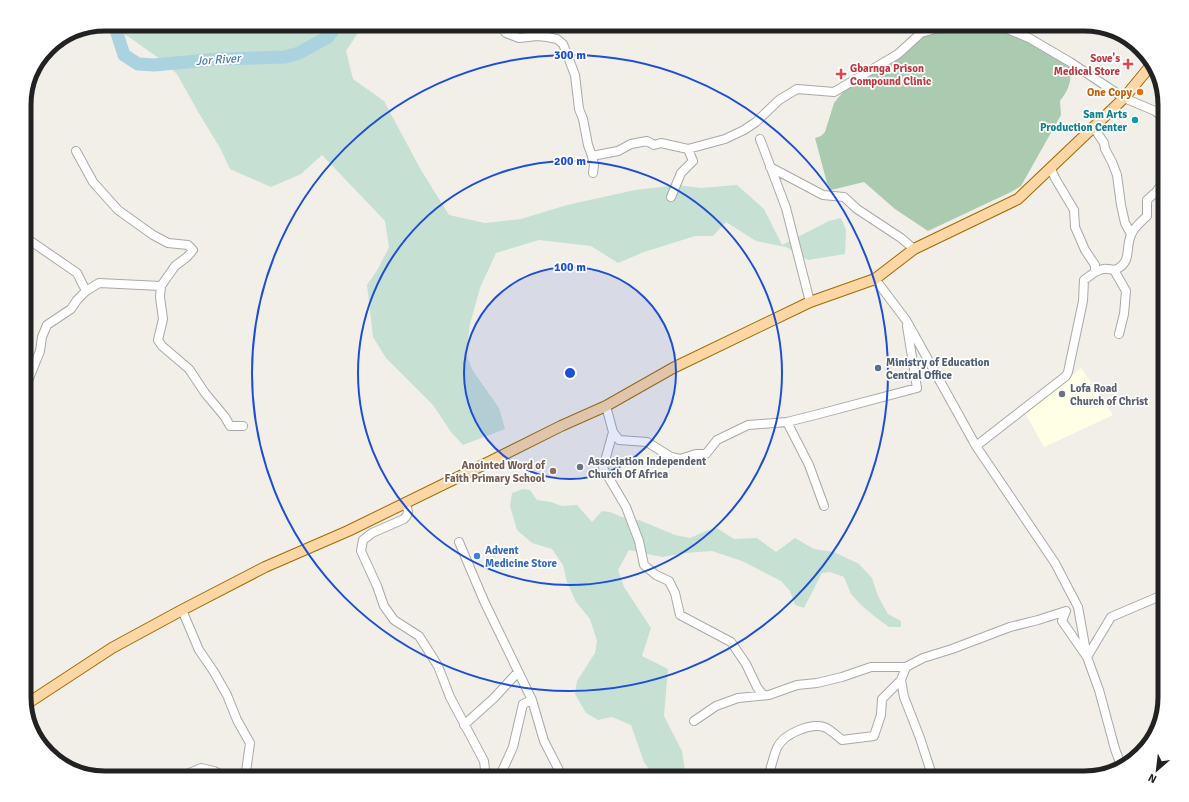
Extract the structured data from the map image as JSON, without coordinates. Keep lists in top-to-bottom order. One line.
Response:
{"water":["Jor River"],"places":{"health":["Sove's Medical Store","Gbarnga Prison Compound Clinic"],"other":["One Copy","Sam Arts Production Center","Ministry of Education Central Office","Lofa Road Church of Christ","Association Independent Church Of Africa","Anointed Word of Faith Primary School","Advent Medicine Store"]},"north":"bottom left","rings":["300 m","200 m","100 m"]}
